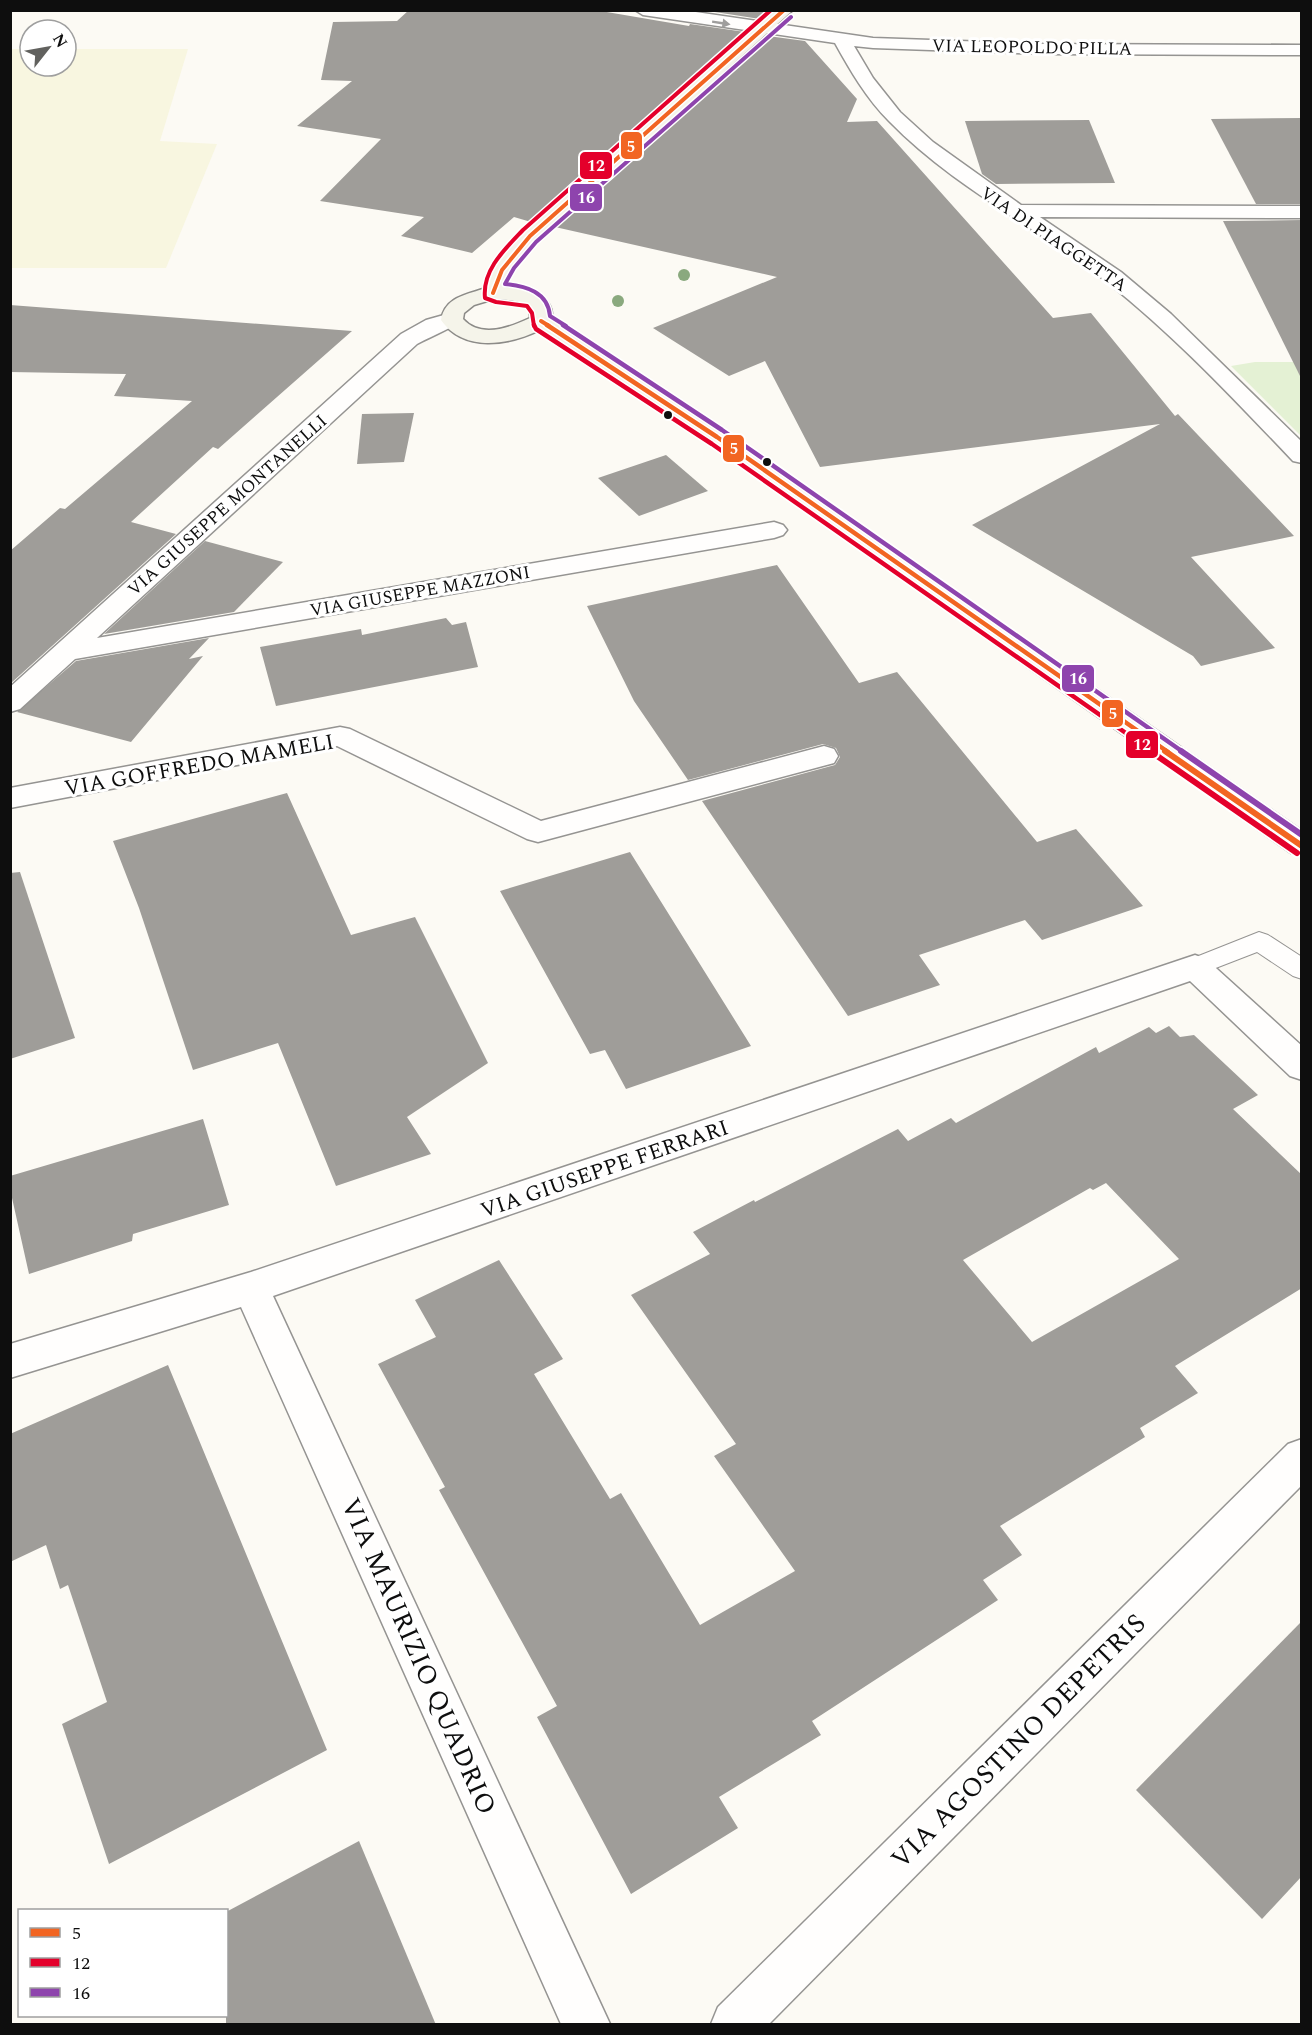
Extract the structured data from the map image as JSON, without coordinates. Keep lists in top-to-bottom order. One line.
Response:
{"streets":{"street":["VIA LEOPOLDO PILLA","VIA DI PIAGGETTA","VIA GIUSEPPE MONTANELLI","VIA GIUSEPPE MAZZONI","VIA GOFFREDO MAMELI","VIA GIUSEPPE FERRARI","VIA MAURIZIO QUADRIO","VIA AGOSTINO DEPETRIS"]},"crossings":[["VIA LEOPOLDO PILLA","VIA DI PIAGGETTA"],["VIA GIUSEPPE MONTANELLI","VIA GIUSEPPE MAZZONI"],["VIA GIUSEPPE FERRARI","VIA MAURIZIO QUADRIO"]],"lines":["transit line 5","transit line 12","transit line 16"],"legend":["5","12","16"],"north":"top right"}
